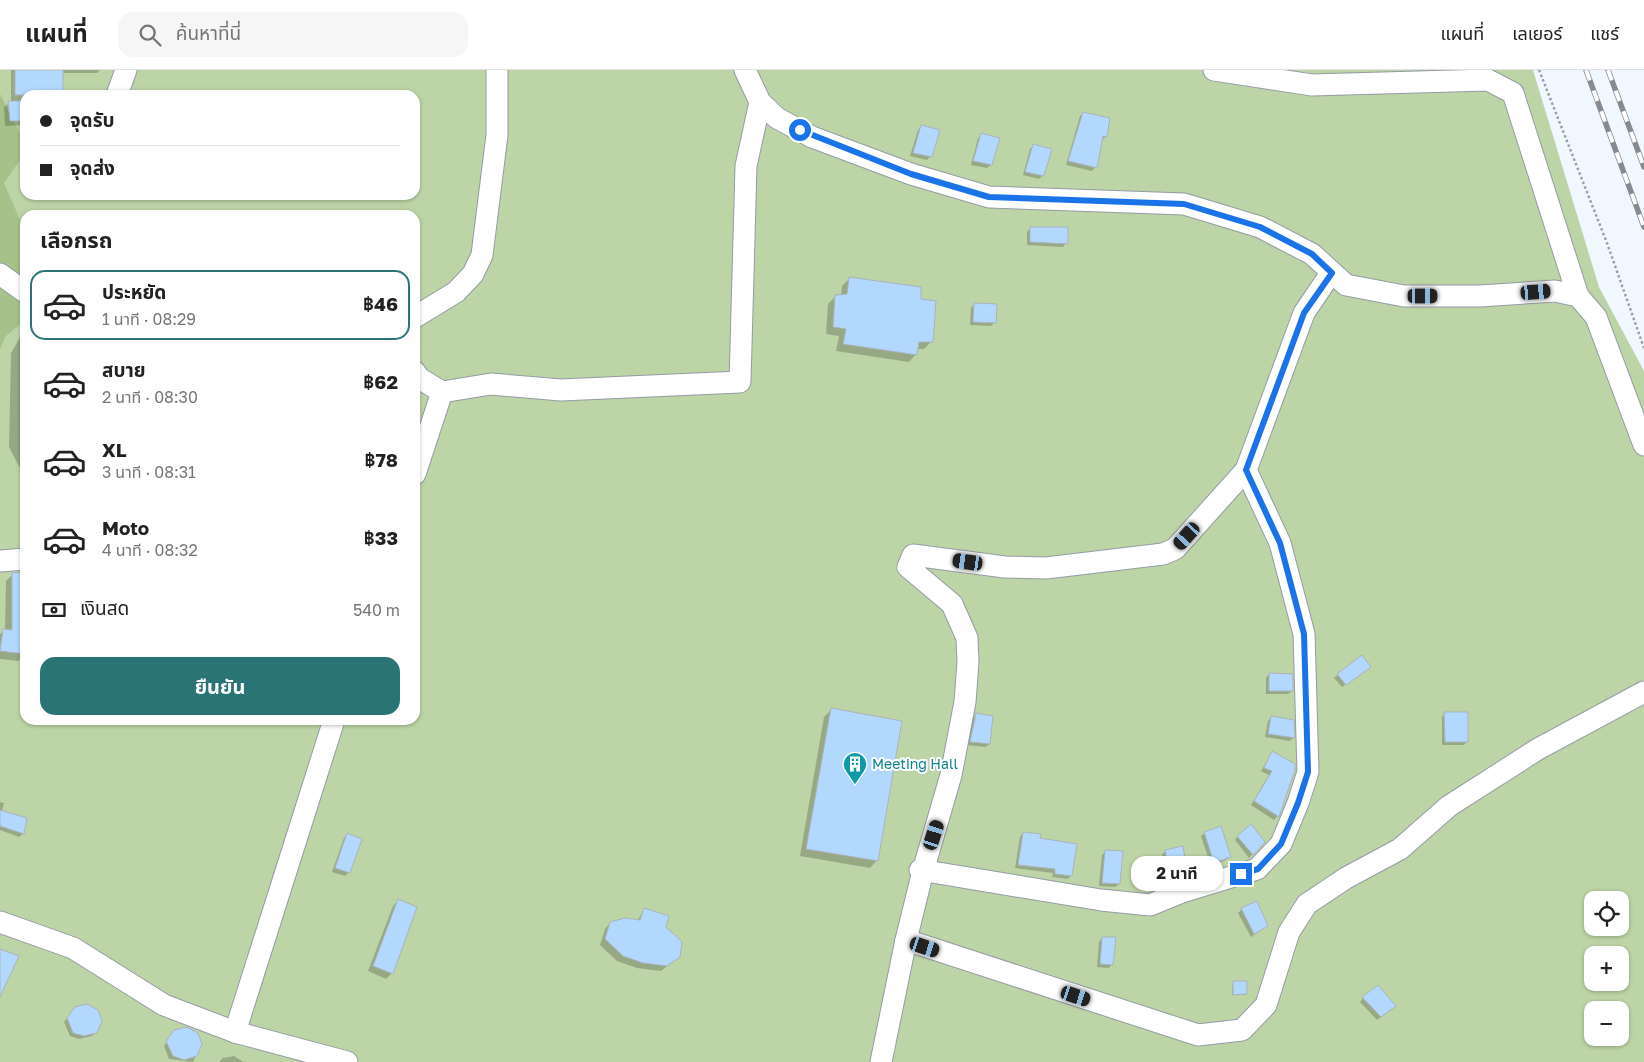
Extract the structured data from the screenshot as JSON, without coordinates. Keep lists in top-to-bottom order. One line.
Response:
{"places":{"building":["Meeting Hall"]},"page":{"header":"แผนที่","search":"ค้นหาที่นี่","nav":["แผนที่","เลเยอร์","แชร์"],"banner":["จุดรับ","จุดส่ง"],"heading":"เลือกรถ","list":[{"name":"ประหยัด","note":"1 นาที · 08:29","value":"฿46"},{"name":"สบาย","note":"2 นาที · 08:30","value":"฿62"},{"name":"XL","note":"3 นาที · 08:31","value":"฿78"},{"name":"Moto","note":"4 นาที · 08:32","value":"฿33"}],"pay":["เงินสด","540 m"],"buttons":"ยืนยัน","bubble":"2 นาที","map_buttons":["+","−"]}}
